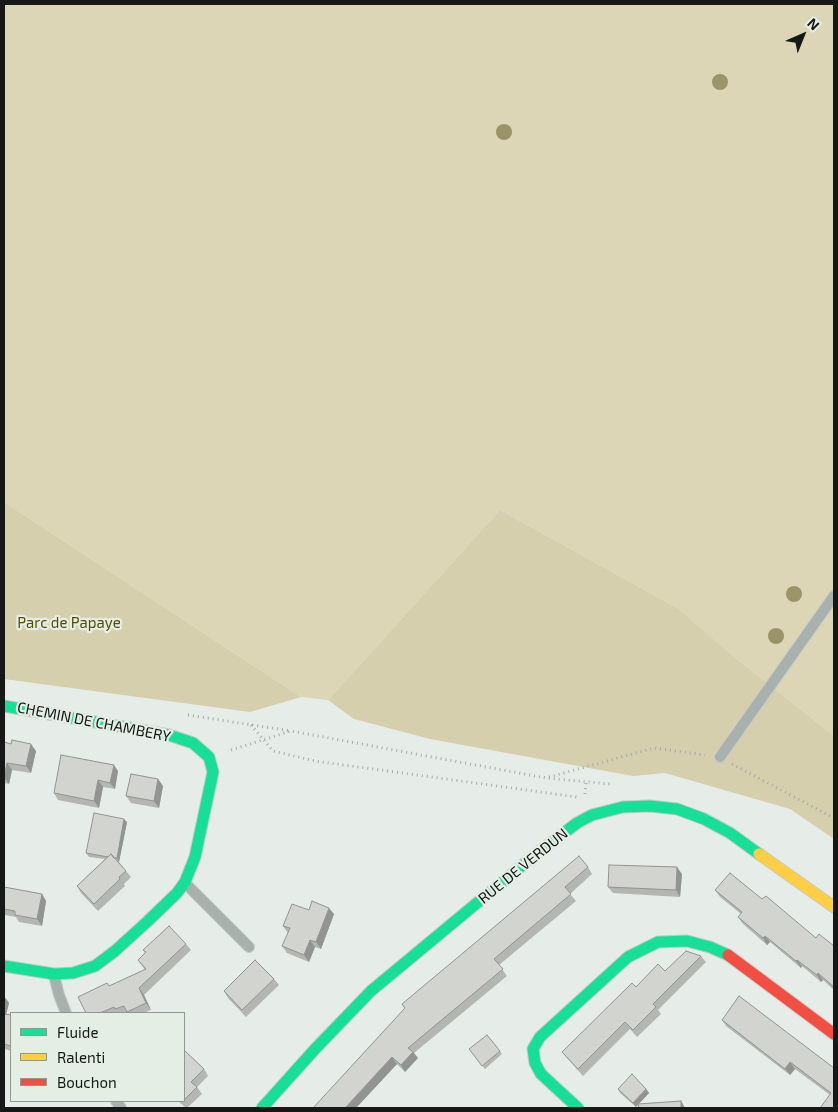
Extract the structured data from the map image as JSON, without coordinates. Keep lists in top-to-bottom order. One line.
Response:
{"streets":{"street":["CHEMIN DE CHAMBERY","RUE DE VERDUN"]},"parks":["Parc de Papaye"],"legend":["Fluide","Ralenti","Bouchon"],"north":"top right"}
